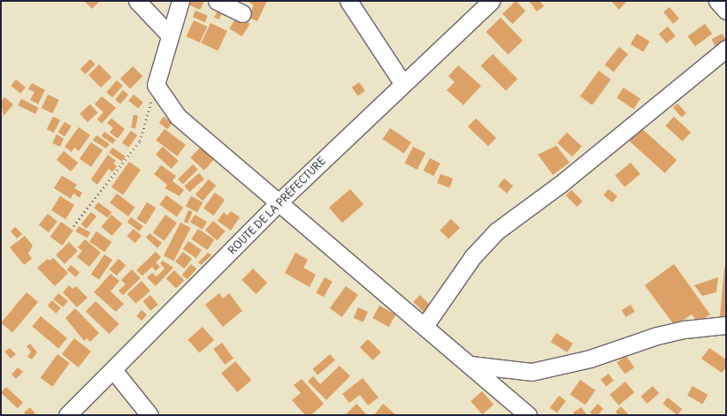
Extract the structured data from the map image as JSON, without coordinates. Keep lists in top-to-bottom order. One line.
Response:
{"streets":{"street":["ROUTE DE LA PRÉFECTURE"]}}
